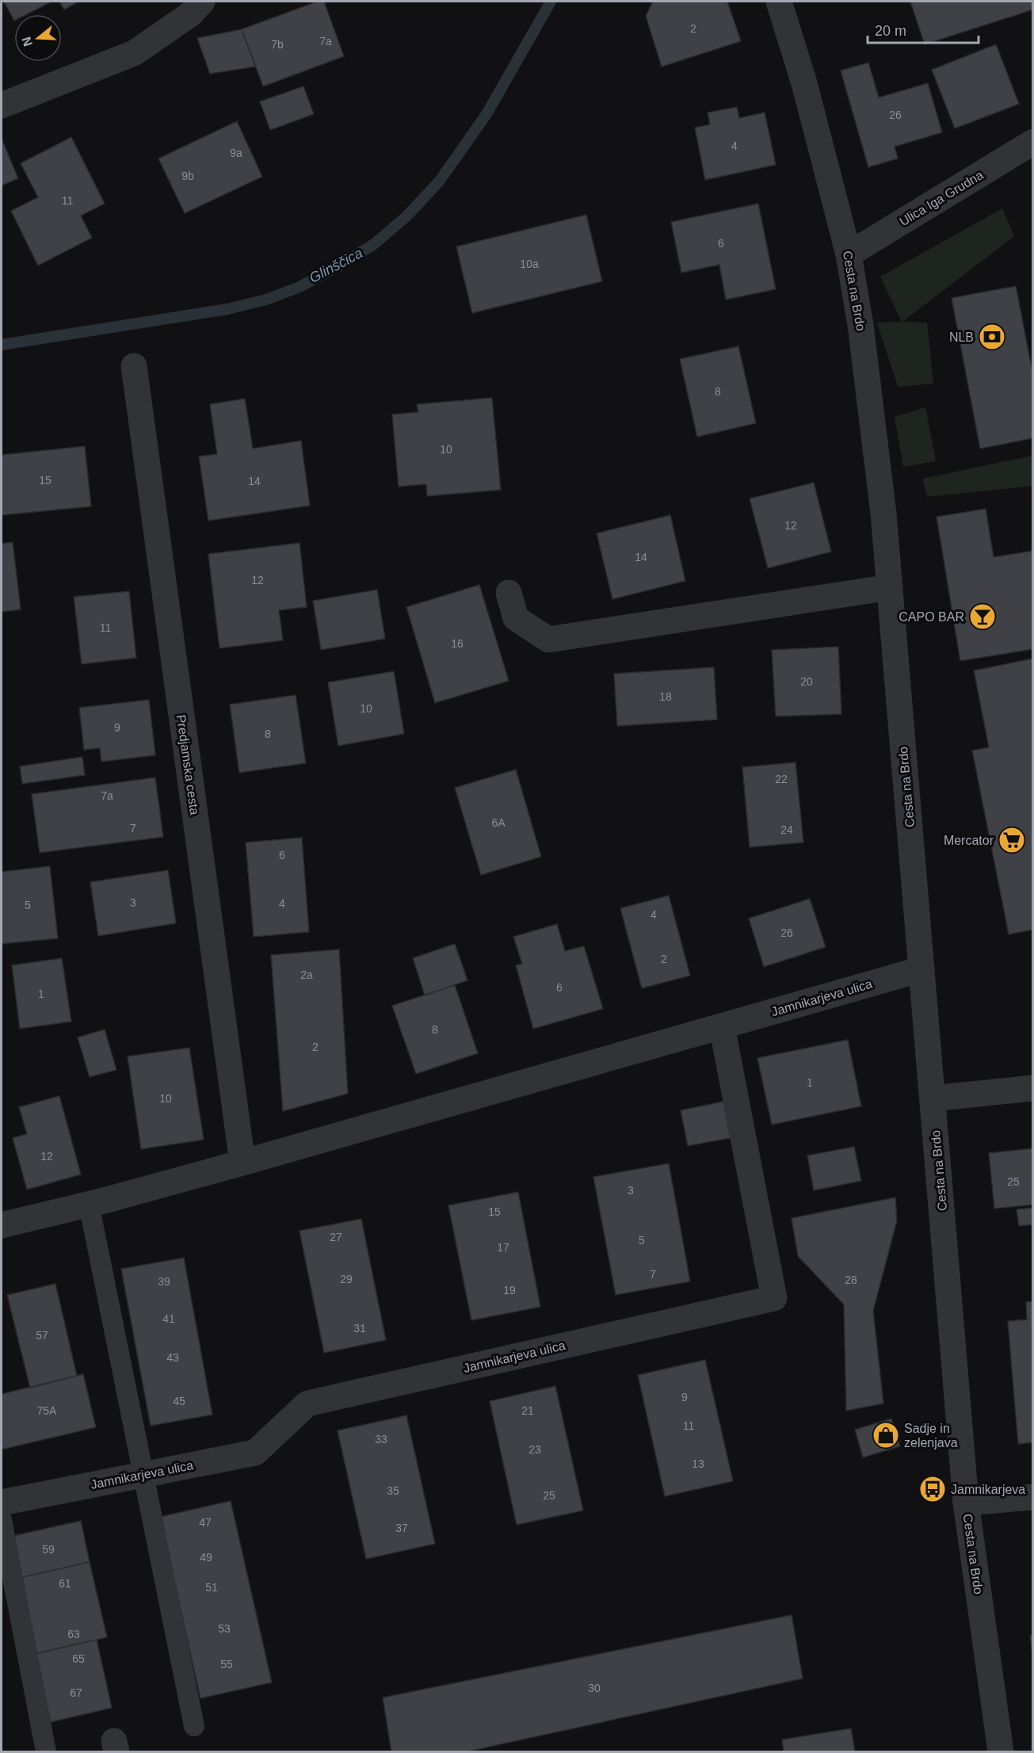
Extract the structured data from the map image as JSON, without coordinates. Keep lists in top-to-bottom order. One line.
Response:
{"streets":{"street":["Ulica Iga Grudna","Cesta na Brdo","Predjamska cesta","Jamnikarjeva ulica"]},"crossings":[["Ulica Iga Grudna","Cesta na Brdo"],["Cesta na Brdo","Jamnikarjeva ulica"],["Predjamska cesta","Jamnikarjeva ulica"]],"water":["Glinščica"],"places":{"bank":["NLB"],"bar":["CAPO BAR"],"supermarket":["Mercator"],"shop":["Sadje in zelenjava"],"bus stop":["Jamnikarjeva"]},"house_numbers":["2","7a","7b","26","4","9a","9b","11","6","10a","8","10","15","14","12","14","12","11","16","20","18","10","9","8","22","7a","6A","7","24","6","3","4","5","4","26","2","2a","6","1","8","2","1","10","12","25","3","15","27","5","17","7","29","28","39","19","41","31","57","43","9","45","75A","21","11","33","23","13","35","25","47","37","59","49","61","51","53","63","65","55","30","67"],"scale_bar":"20 m","north":"left"}
